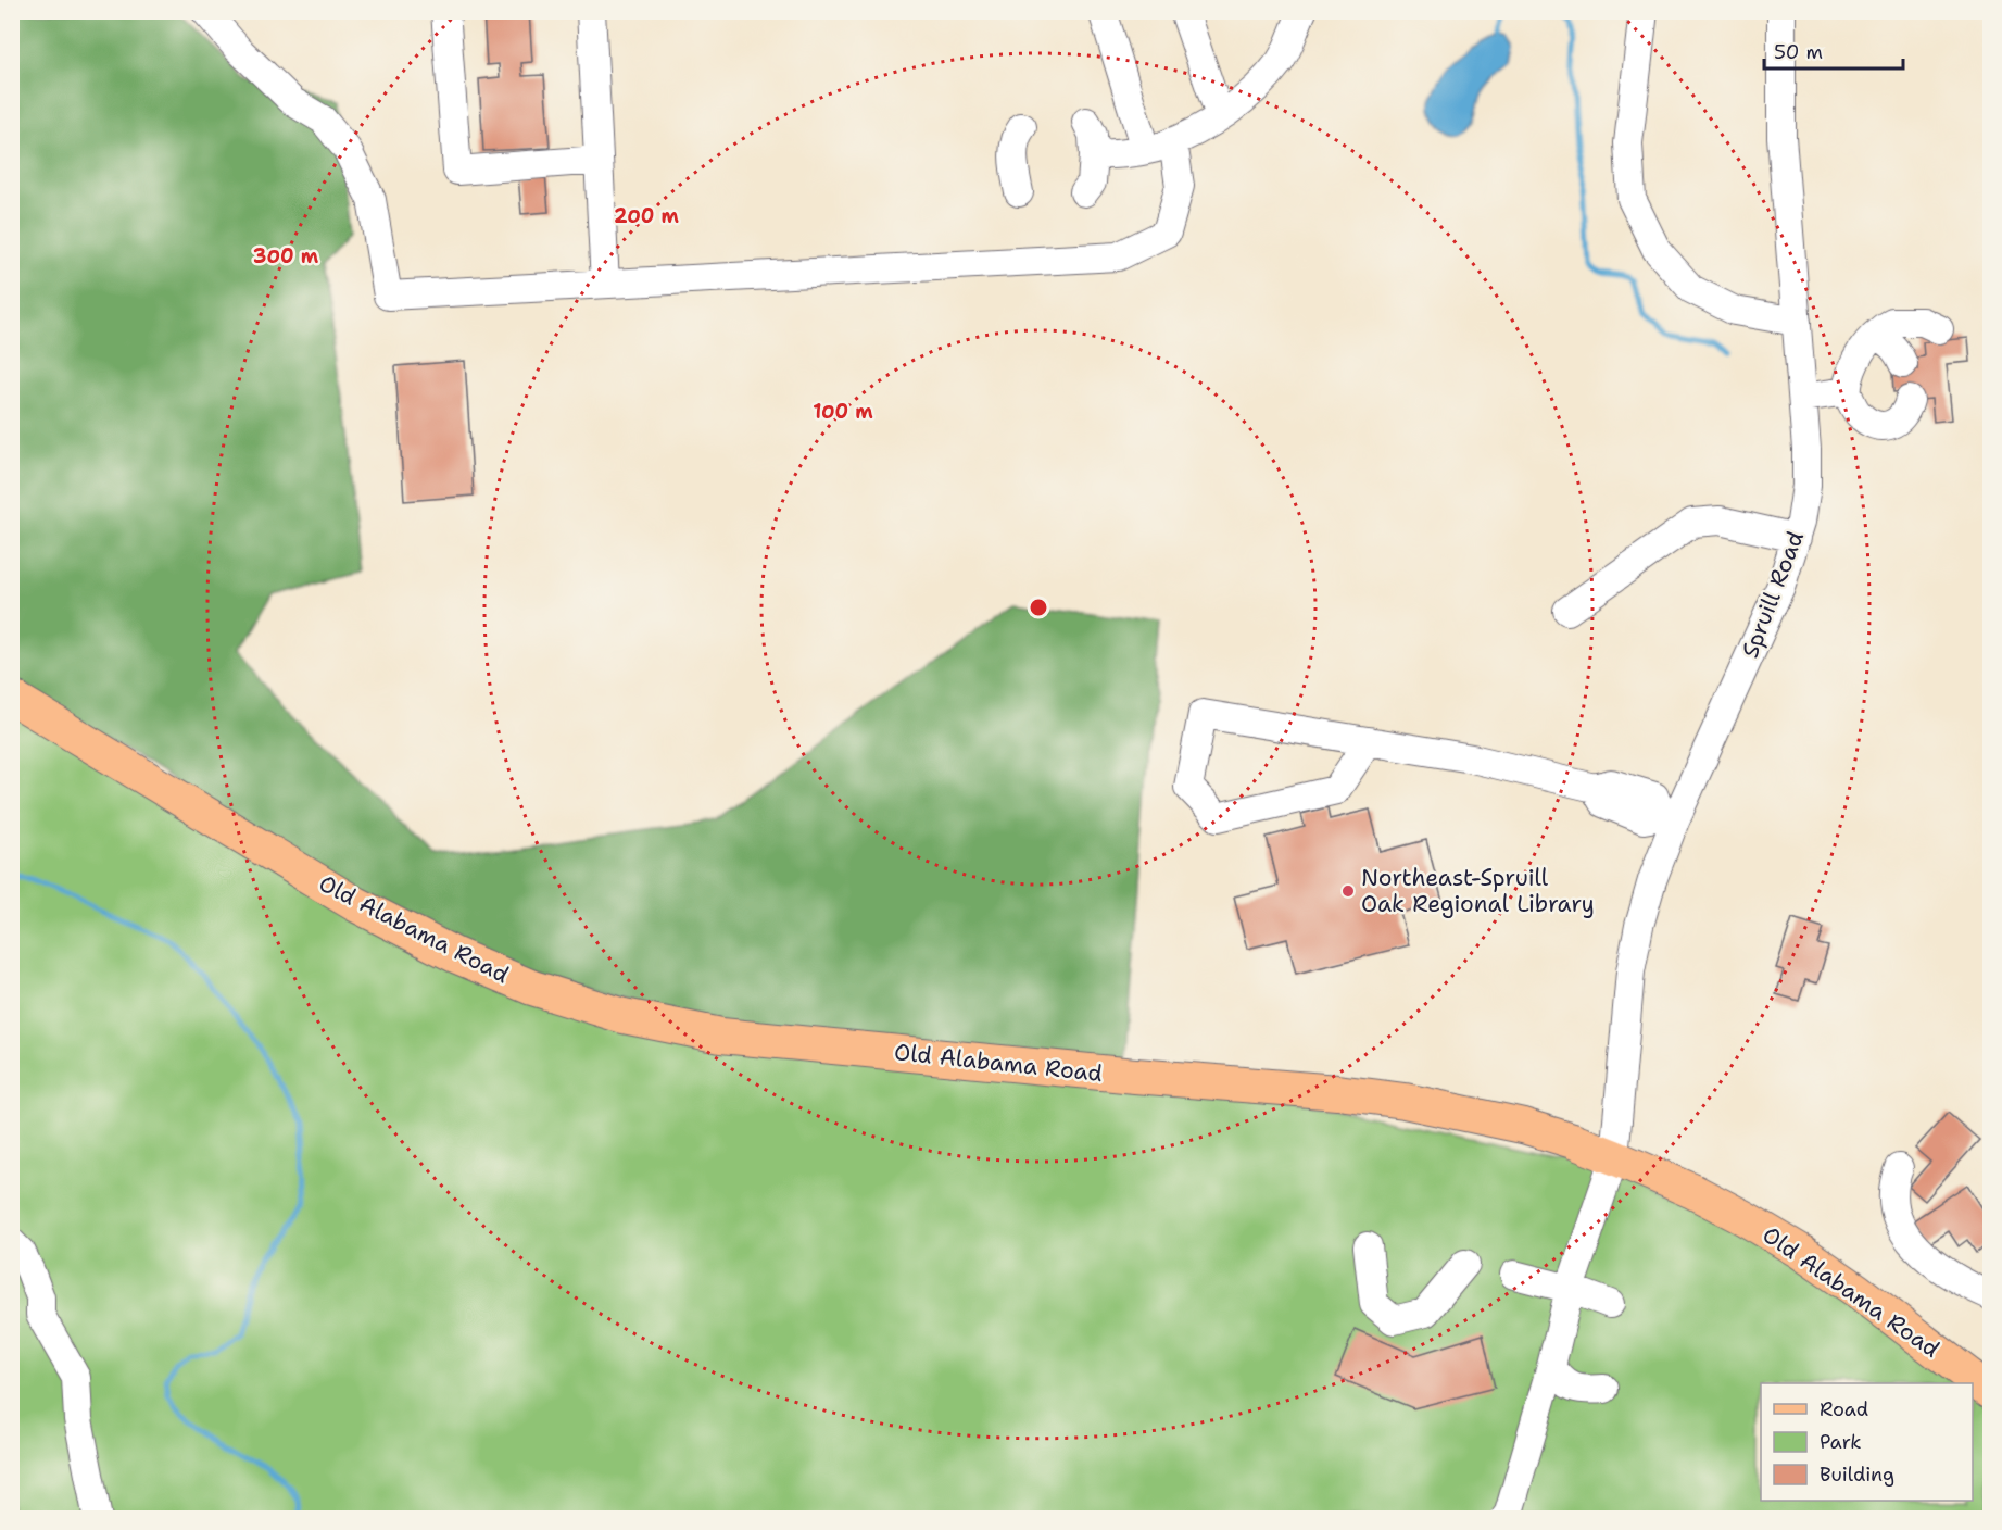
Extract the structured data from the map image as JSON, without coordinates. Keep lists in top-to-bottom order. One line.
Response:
{"streets":{"main road":["Old Alabama Road"],"street":["Spruill Road"]},"crossings":[["Spruill Road","Old Alabama Road"]],"places":["Northeast-Spruill Oak Regional Library"],"legend":["Road","Park","Building"],"scale_bar":"50 m","rings":["200 m","300 m","100 m"]}
